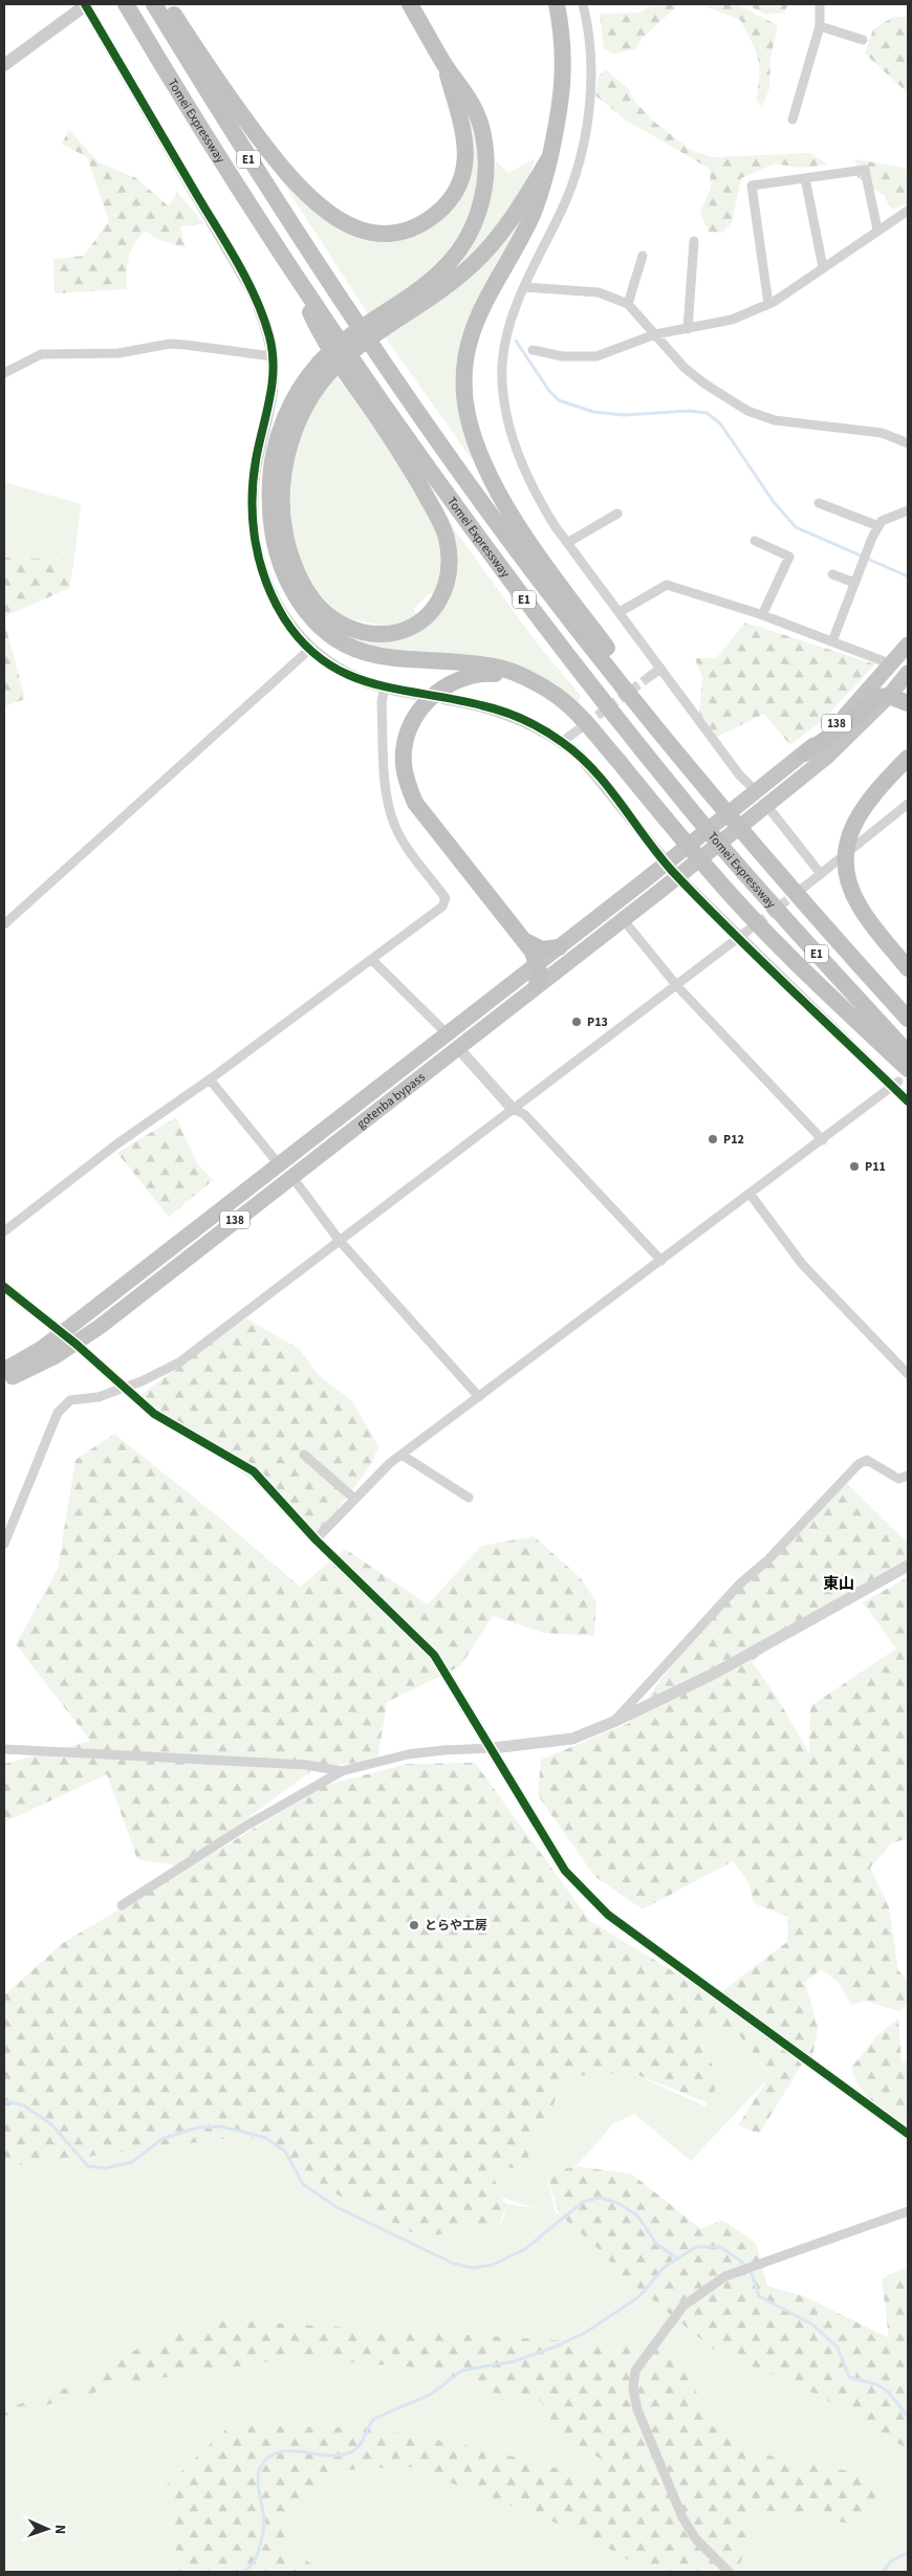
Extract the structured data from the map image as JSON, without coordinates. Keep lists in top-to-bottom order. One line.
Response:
{"streets":{"highway":["Tomei Expressway","E1","138","gotenba bypass"]},"crossings":[["138","gotenba bypass"]],"districts":["東山"],"places":["P13","P12","P11","とらや工房"],"north":"right"}
